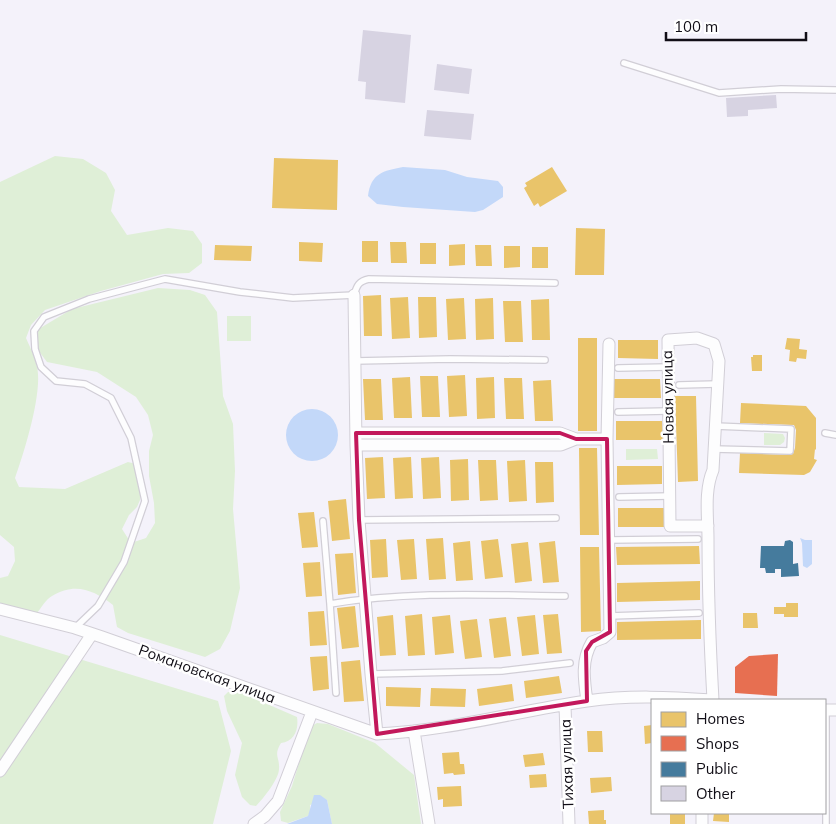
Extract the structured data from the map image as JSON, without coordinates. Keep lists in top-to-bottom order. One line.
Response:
{"streets":{"street":["Новая улица","Романовская улица","Тихая улица"]},"crossings":[["Романовская улица","Тихая улица"]],"legend":["Homes","Shops","Public","Other"],"scale_bar":"100 m"}
